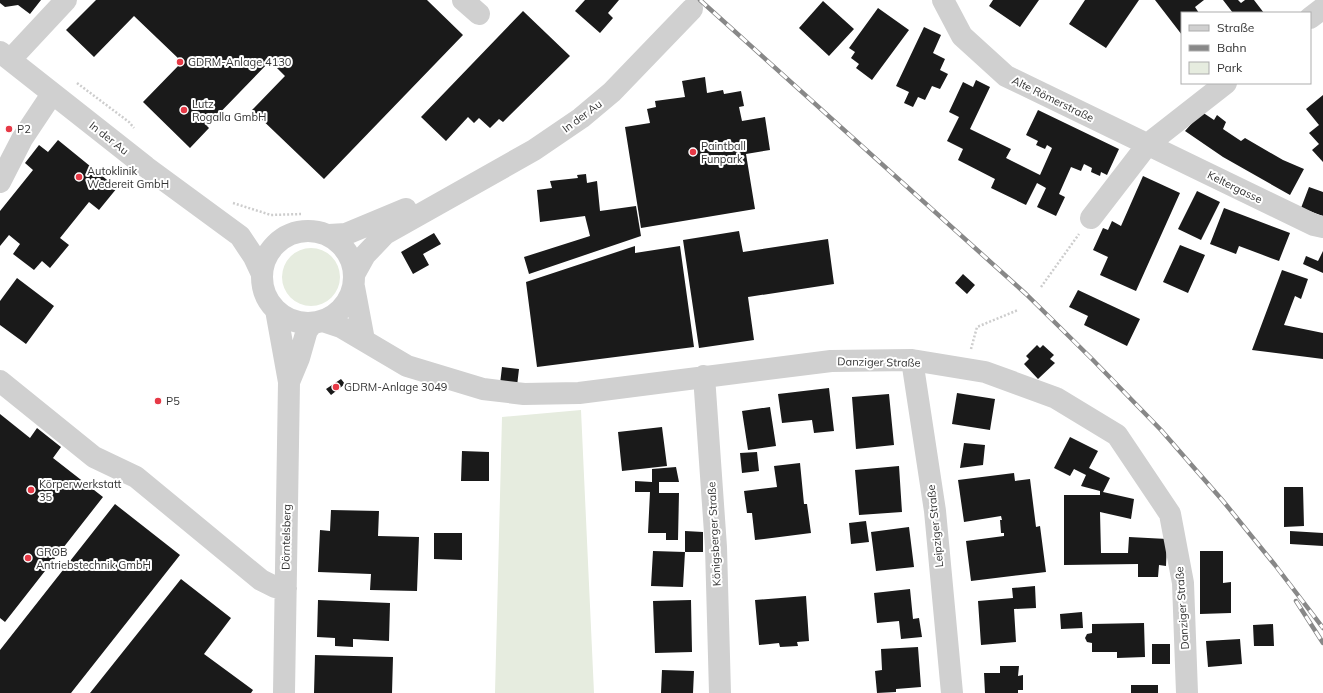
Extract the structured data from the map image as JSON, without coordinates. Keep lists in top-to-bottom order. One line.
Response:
{"streets":{"street":["Alte Römerstraße","In der Au","Keltergasse","Danziger Straße","Leipziger Straße","Königsberger Straße","Dörntelsberg"]},"crossings":[["Alte Römerstraße","Keltergasse"],["In der Au","Danziger Straße"],["In der Au","Dörntelsberg"],["Danziger Straße","Leipziger Straße"],["Danziger Straße","Königsberger Straße"],["Danziger Straße","Dörntelsberg"]],"places":["GDRM-Anlage 4130","Lutz Rogalla GmbH","P2","Paintball Funpark","Autoklinik Wedereit GmbH","GDRM-Anlage 3049","P5","Körperwerkstatt 35","GROB Antriebstechnik GmbH"],"legend":["Straße","Bahn","Park"]}
